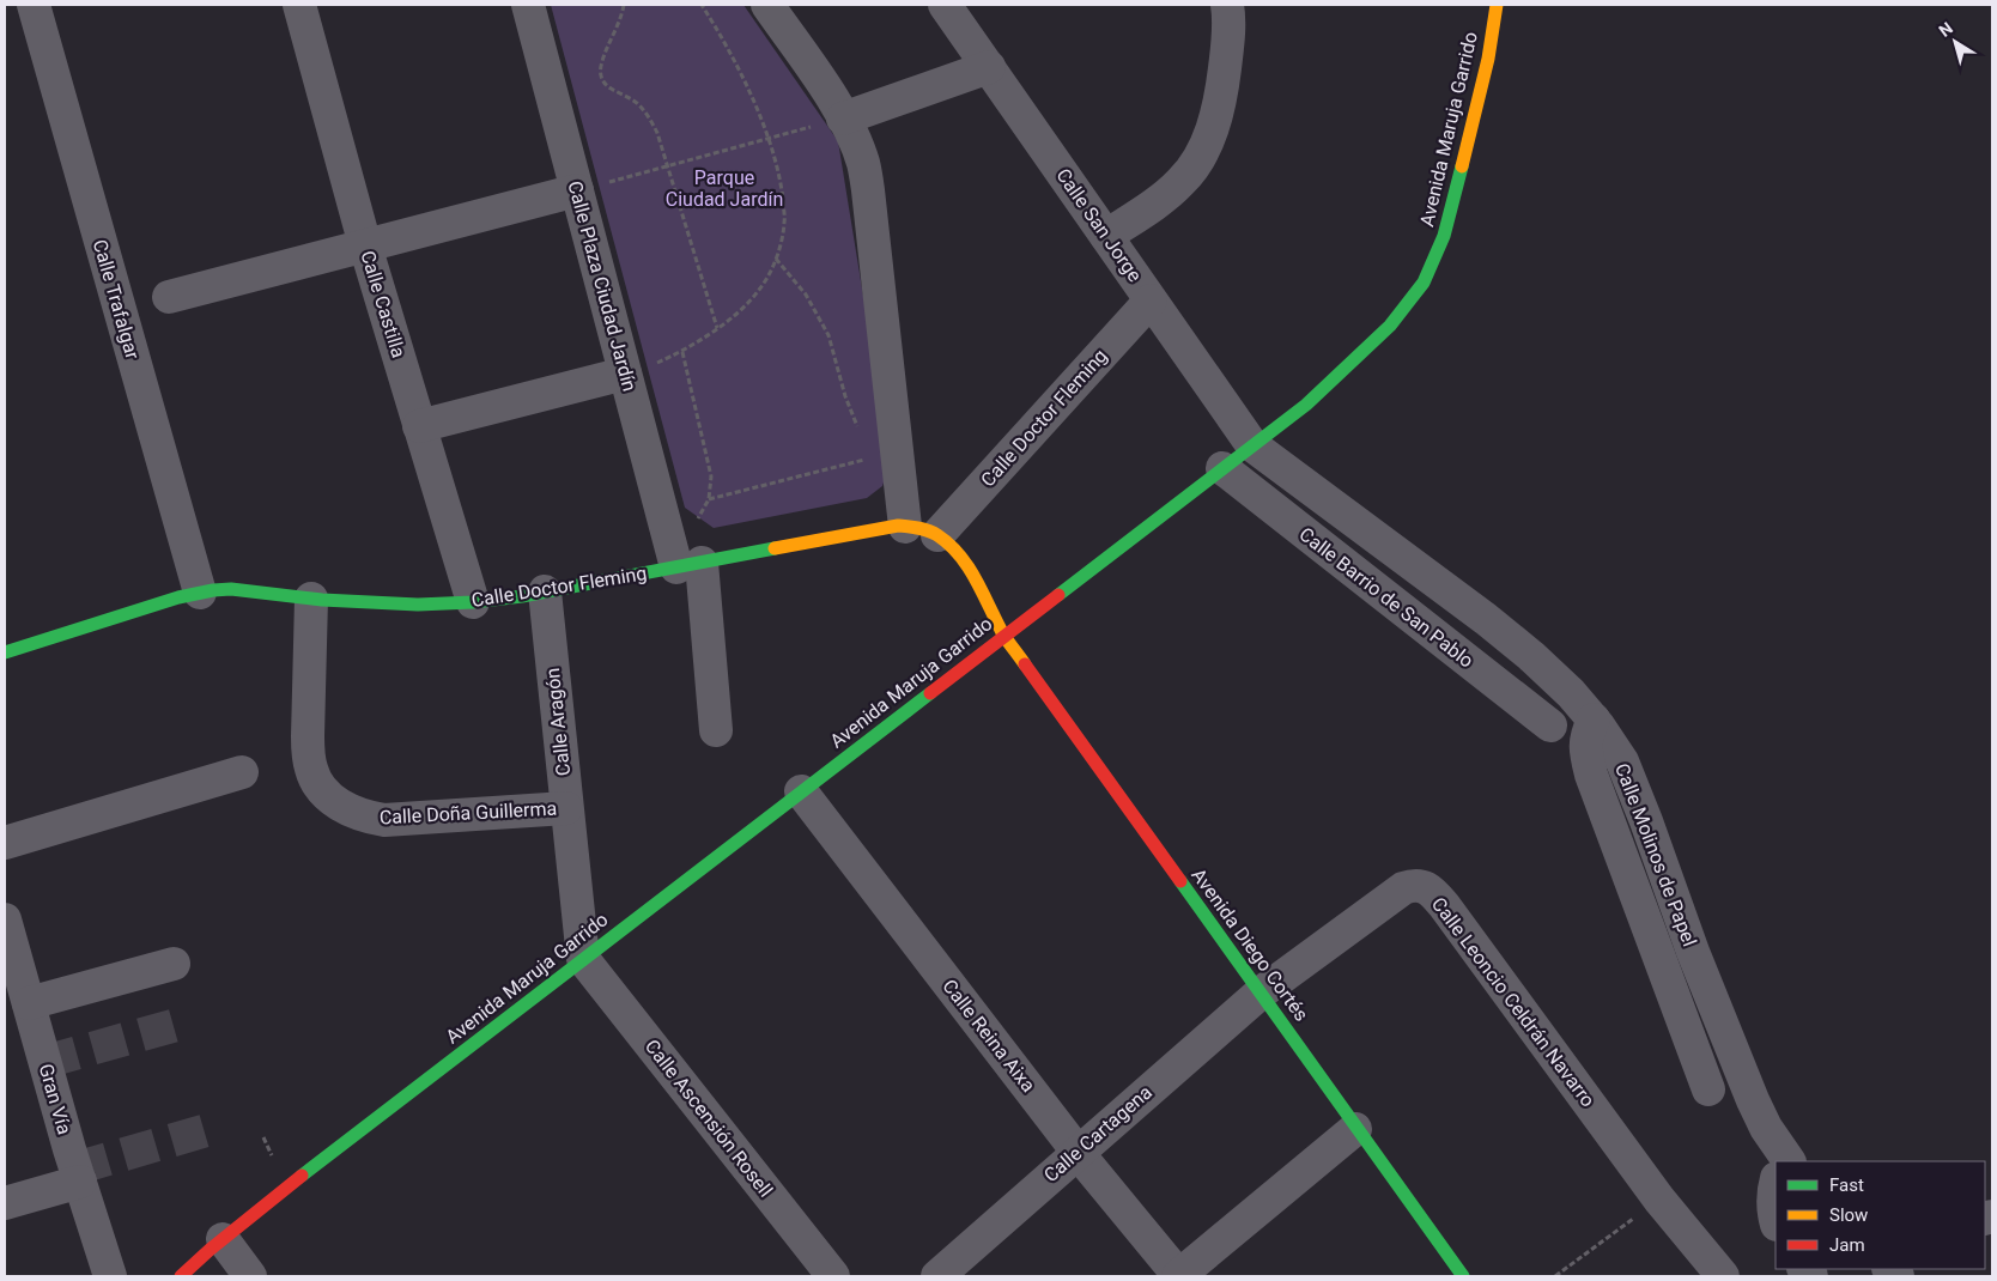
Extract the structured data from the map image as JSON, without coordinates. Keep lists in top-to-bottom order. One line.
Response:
{"streets":{"main road":["Avenida Maruja Garrido","Calle Doctor Fleming","Avenida Diego Cortés"],"street":["Calle San Jorge","Calle Plaza Ciudad Jardín","Calle Trafalgar","Calle Castilla","Calle Barrio de San Pablo","Calle Aragón","Calle Doña Guillerma","Calle Molinos de Papel","Calle Leoncio Celdrán Navarro","Calle Reina Aixa","Gran Vía","Calle Ascensión Rosell","Calle Cartagena"]},"crossings":[["Avenida Maruja Garrido","Calle San Jorge"],["Avenida Maruja Garrido","Calle Doctor Fleming"],["Avenida Maruja Garrido","Calle Barrio de San Pablo"],["Avenida Maruja Garrido","Calle Aragón"],["Avenida Maruja Garrido","Calle Molinos de Papel"],["Avenida Maruja Garrido","Avenida Diego Cortés"],["Avenida Maruja Garrido","Calle Reina Aixa"],["Avenida Maruja Garrido","Calle Ascensión Rosell"],["Calle San Jorge","Calle Doctor Fleming"],["Calle San Jorge","Calle Molinos de Papel"],["Calle Plaza Ciudad Jardín","Calle Doctor Fleming"],["Calle Trafalgar","Calle Doctor Fleming"],["Calle Castilla","Calle Doctor Fleming"],["Calle Doctor Fleming","Calle Aragón"],["Calle Doctor Fleming","Calle Doña Guillerma"],["Calle Doctor Fleming","Avenida Diego Cortés"],["Calle Aragón","Calle Doña Guillerma"],["Calle Aragón","Calle Ascensión Rosell"],["Avenida Diego Cortés","Calle Leoncio Celdrán Navarro"],["Avenida Diego Cortés","Calle Cartagena"],["Calle Leoncio Celdrán Navarro","Calle Cartagena"],["Calle Reina Aixa","Calle Cartagena"]],"parks":["Parque Ciudad Jardín"],"legend":["Fast","Slow","Jam"],"north":"top left"}
